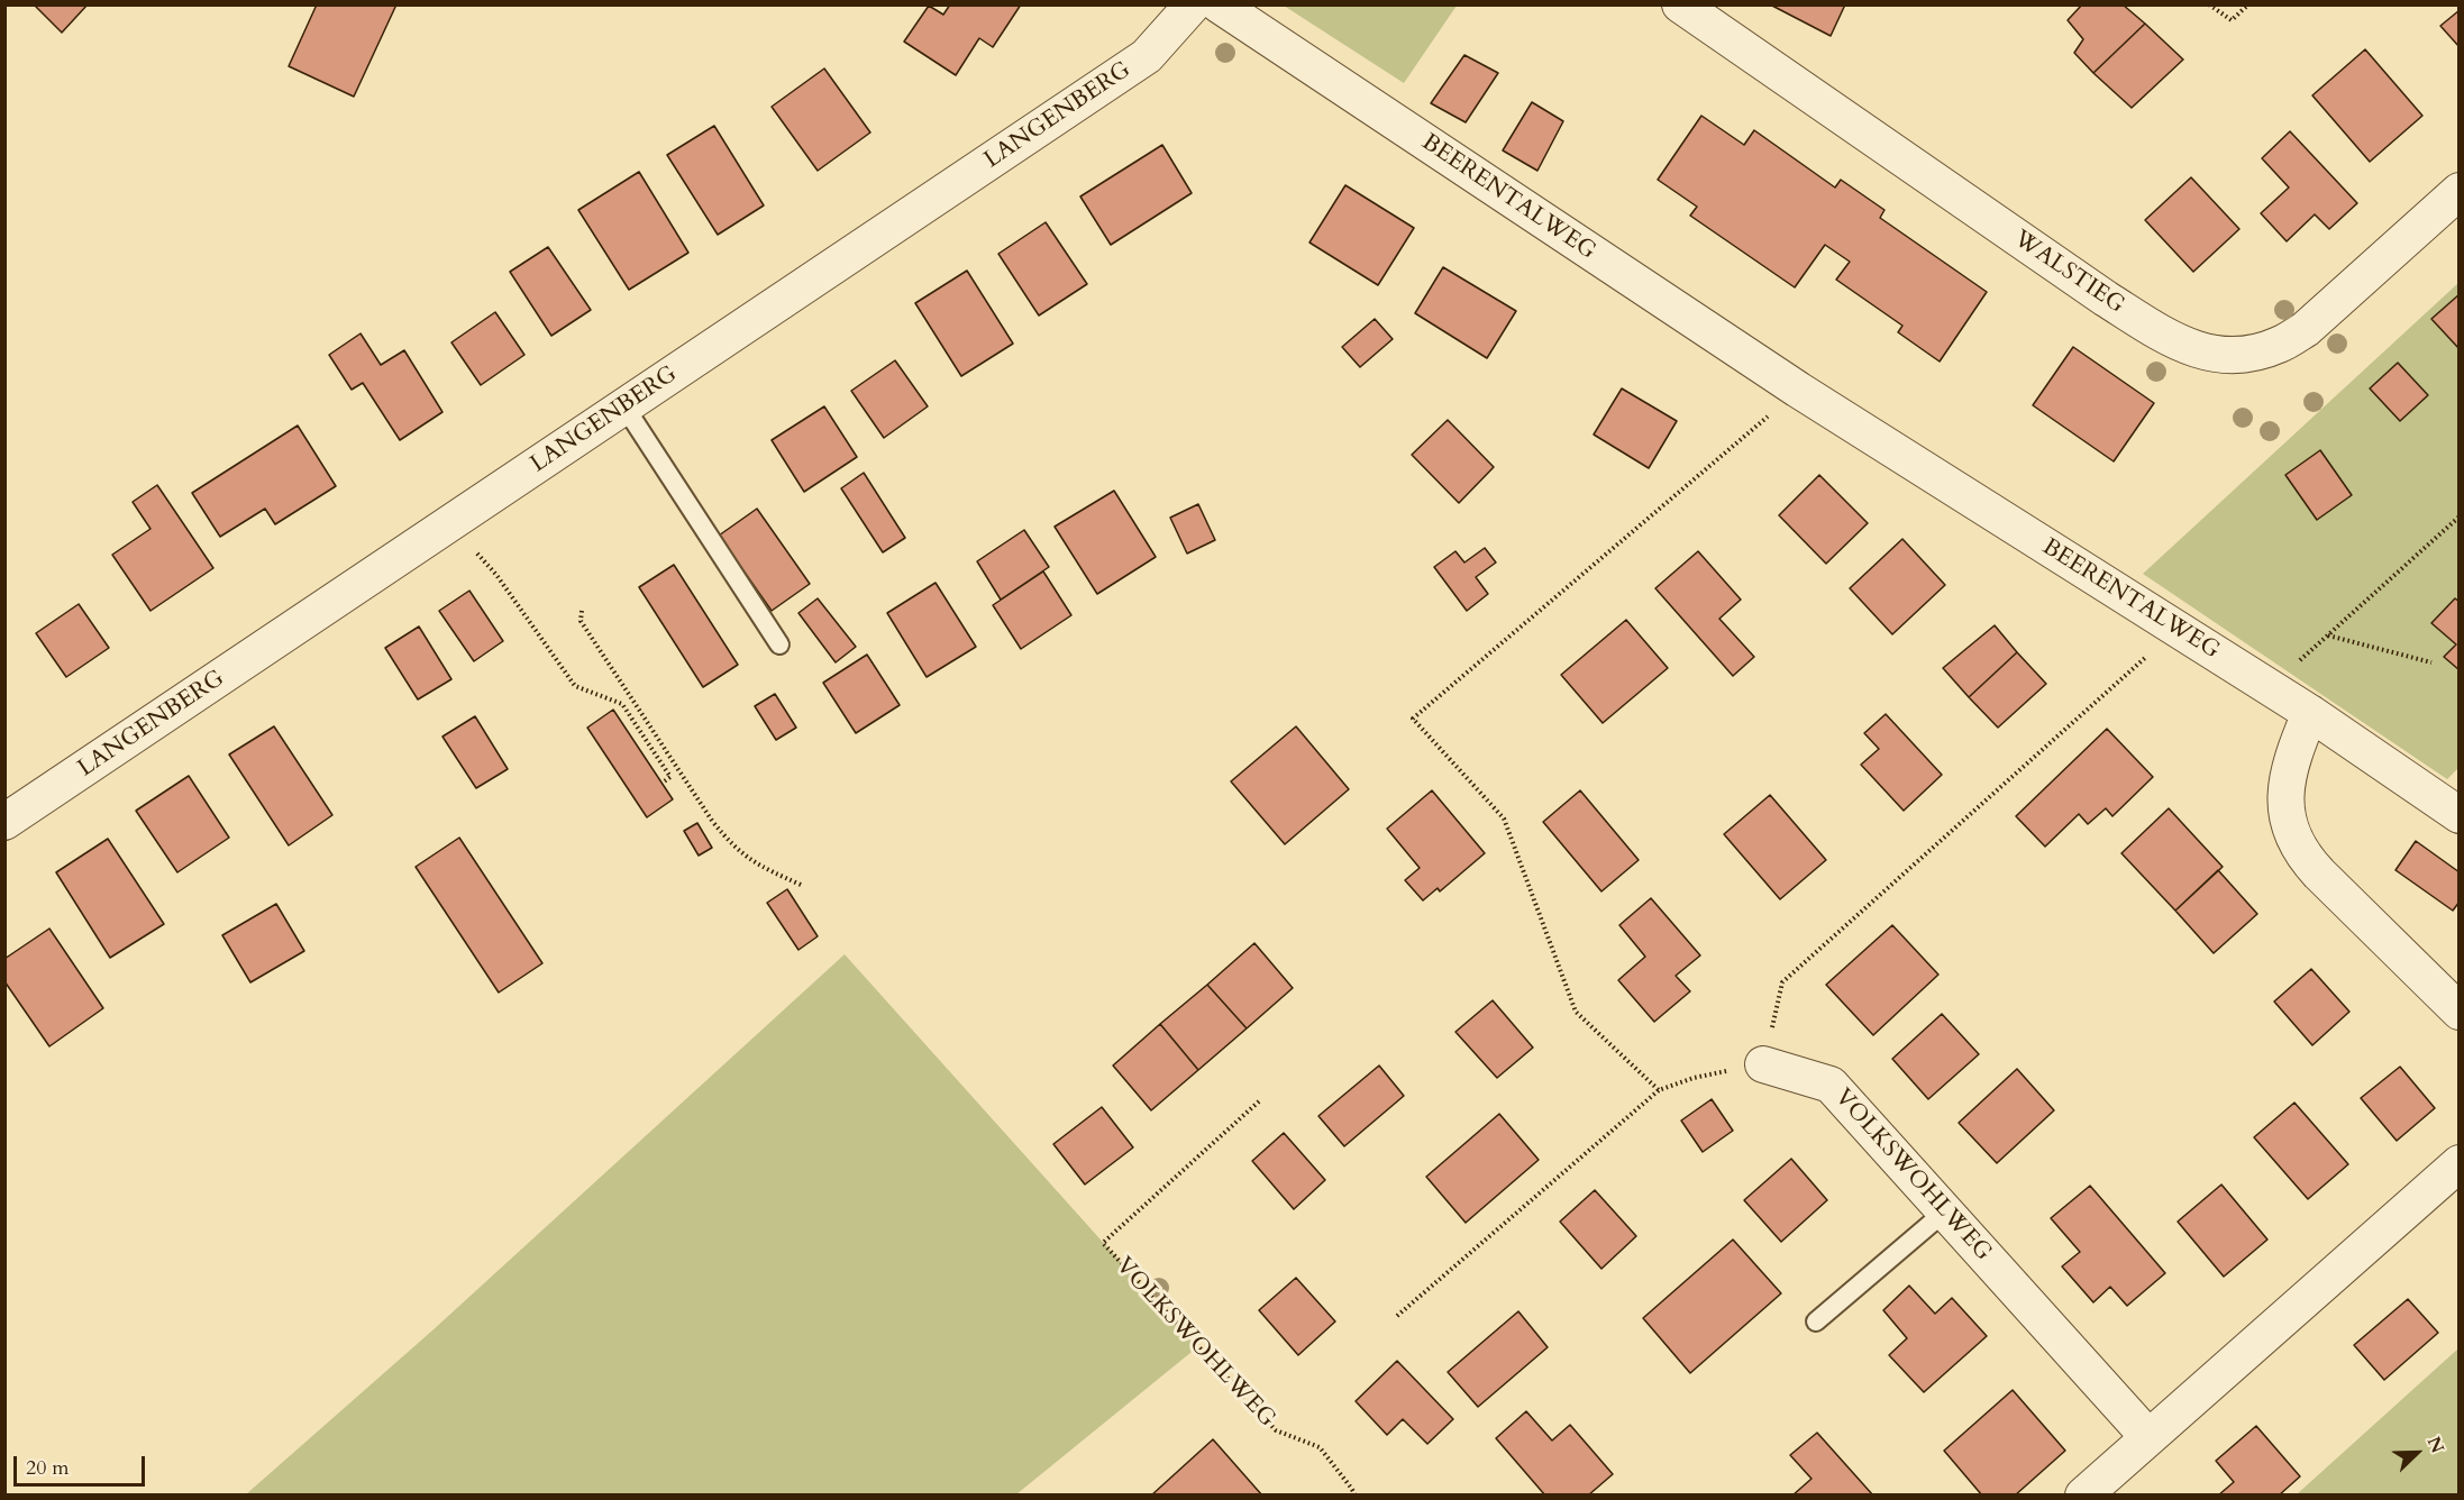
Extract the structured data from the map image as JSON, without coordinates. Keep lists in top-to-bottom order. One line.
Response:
{"streets":{"street":["LANGENBERG","BEERENTALWEG","WALSTIEG","VOLKSWOHLWEG"]},"scale_bar":"20 m","north":"top right"}
